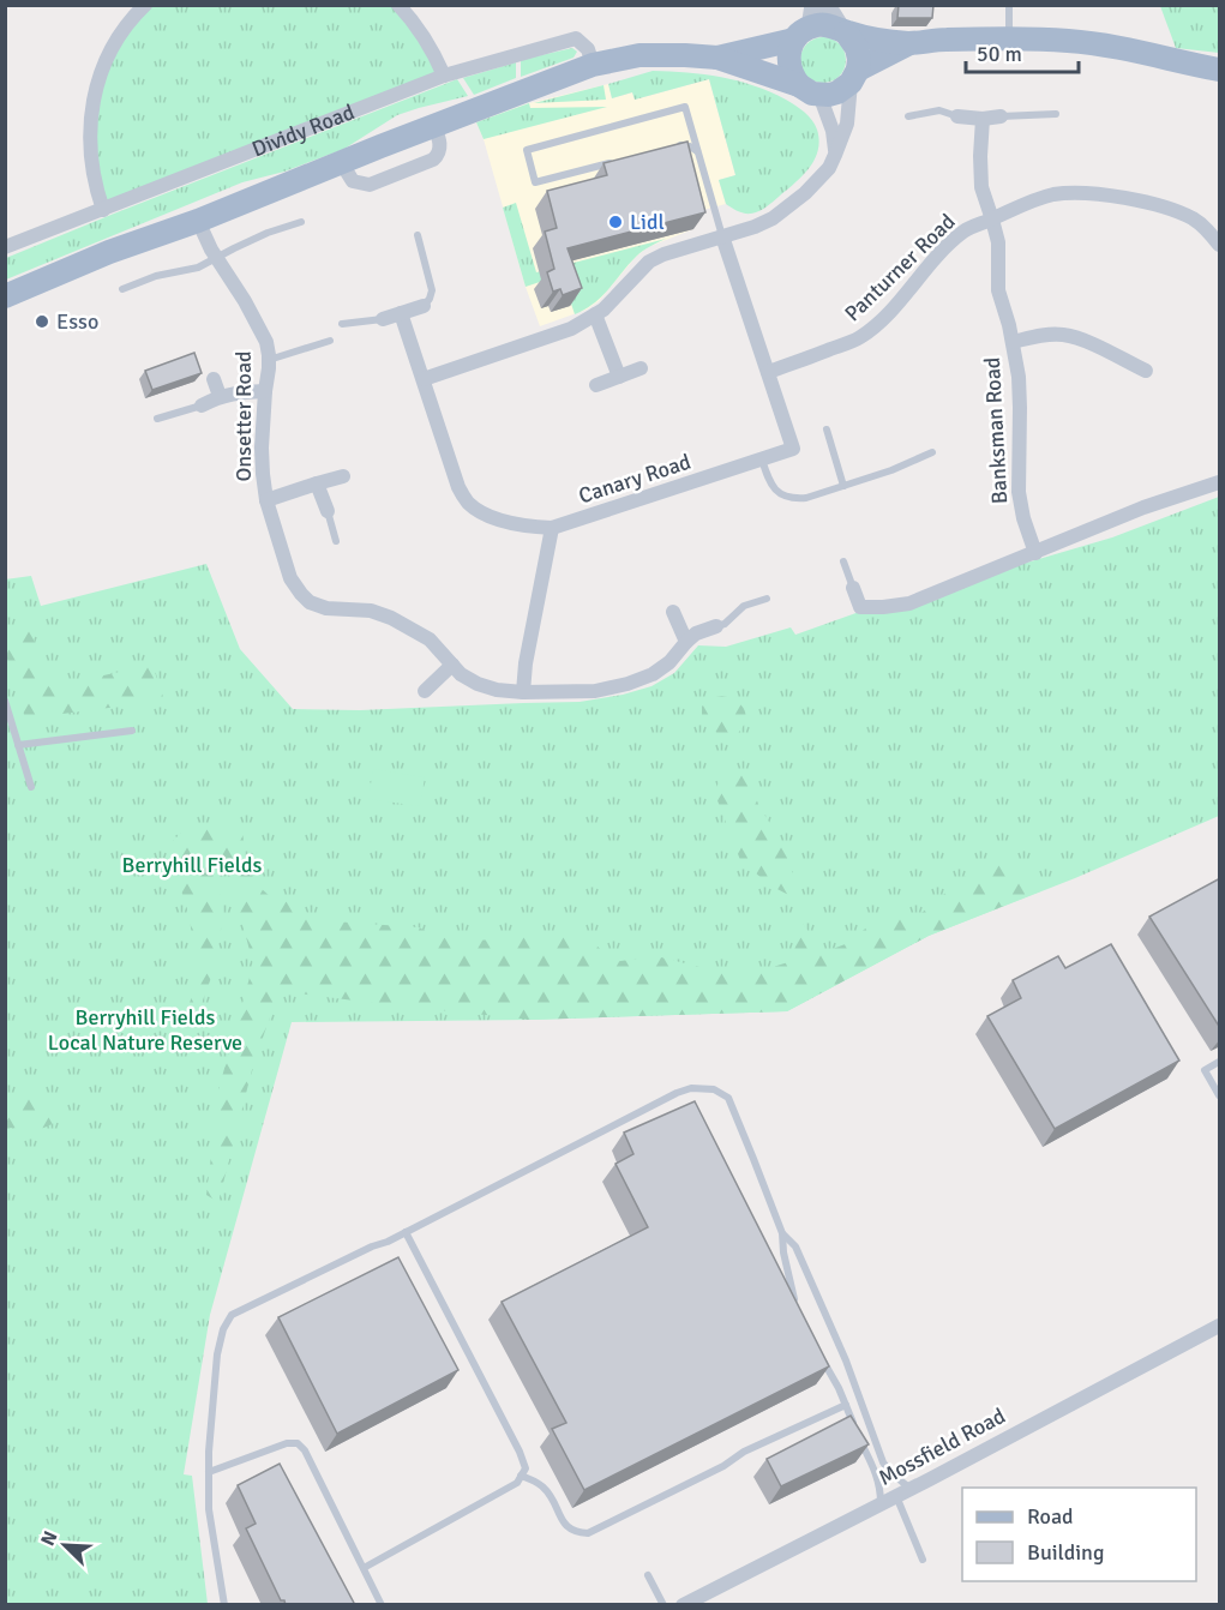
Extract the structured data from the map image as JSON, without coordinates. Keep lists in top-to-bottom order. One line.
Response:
{"streets":{"main road":["Dividy Road"],"street":["Panturner Road","Onsetter Road","Banksman Road","Canary Road","Mossfield Road"]},"crossings":[["Dividy Road","Onsetter Road"],["Panturner Road","Banksman Road"],["Panturner Road","Canary Road"]],"parks":["Berryhill Fields","Berryhill Fields Local Nature Reserve"],"places":["Lidl","Esso"],"legend":["Road","Building"],"scale_bar":"50 m","north":"top left"}
